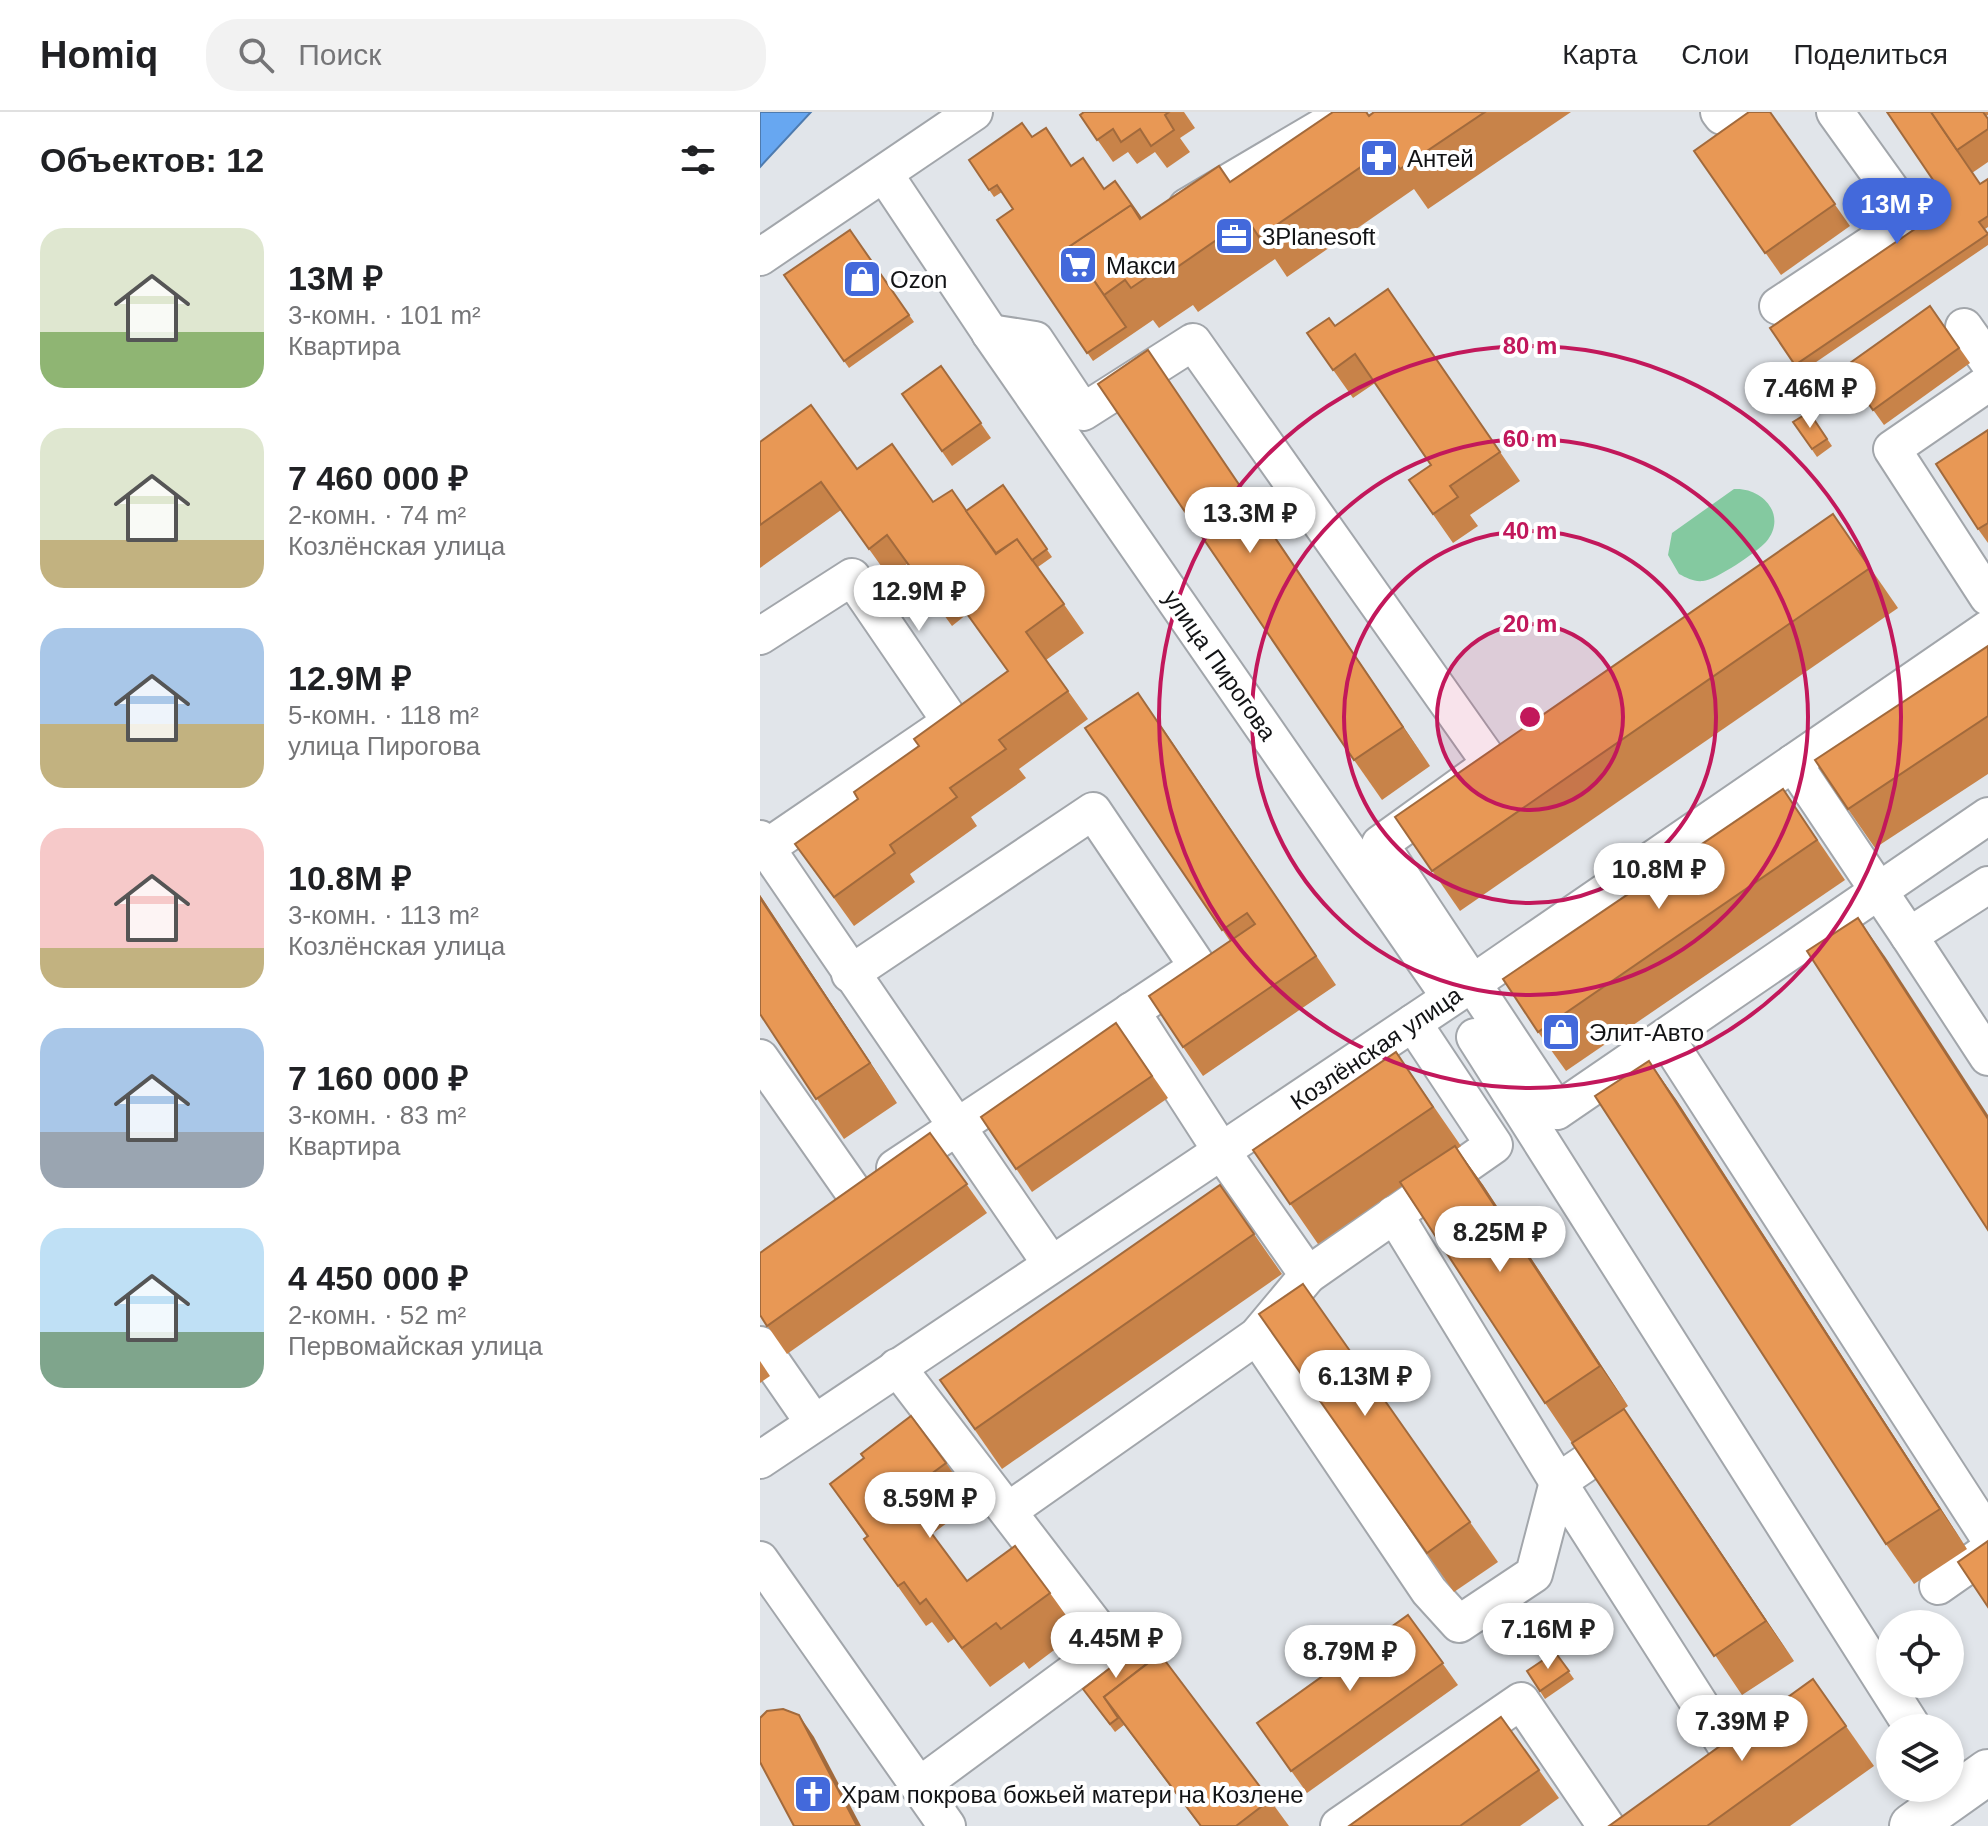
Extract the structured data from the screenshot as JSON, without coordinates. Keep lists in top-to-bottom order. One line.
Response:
{"streets":{"street":["улица Пирогова","Козлёнская улица"]},"crossings":[["улица Пирогова","Козлёнская улица"]],"places":{"pharmacy":["Антей"],"office":["3Planesoft"],"supermarket":["Макси"],"shop":["Ozon","Элит-Авто"],"church":["Храм покрова божьей матери на Козлене"]},"page":{"header":"Homiq","search":"Поиск","nav":["Карта","Слои","Поделиться"],"heading":"Объектов: 12","price":["13M ₽","7.46M ₽","13.3M ₽","12.9M ₽","10.8M ₽","8.25M ₽","6.13M ₽","8.59M ₽","7.16M ₽","4.45M ₽","8.79M ₽","7.39M ₽"],"list":[{"name":"13M ₽","note":"3-комн. · 101 m² · Квартира"},{"name":"7 460 000 ₽","note":"2-комн. · 74 m² · Козлёнская улица"},{"name":"12.9M ₽","note":"5-комн. · 118 m² · улица Пирогова"},{"name":"10.8M ₽","note":"3-комн. · 113 m² · Козлёнская улица"},{"name":"7 160 000 ₽","note":"3-комн. · 83 m² · Квартира"},{"name":"4 450 000 ₽","note":"2-комн. · 52 m² · Первомайская улица"}]},"rings":["80 m","60 m","40 m","20 m"]}
